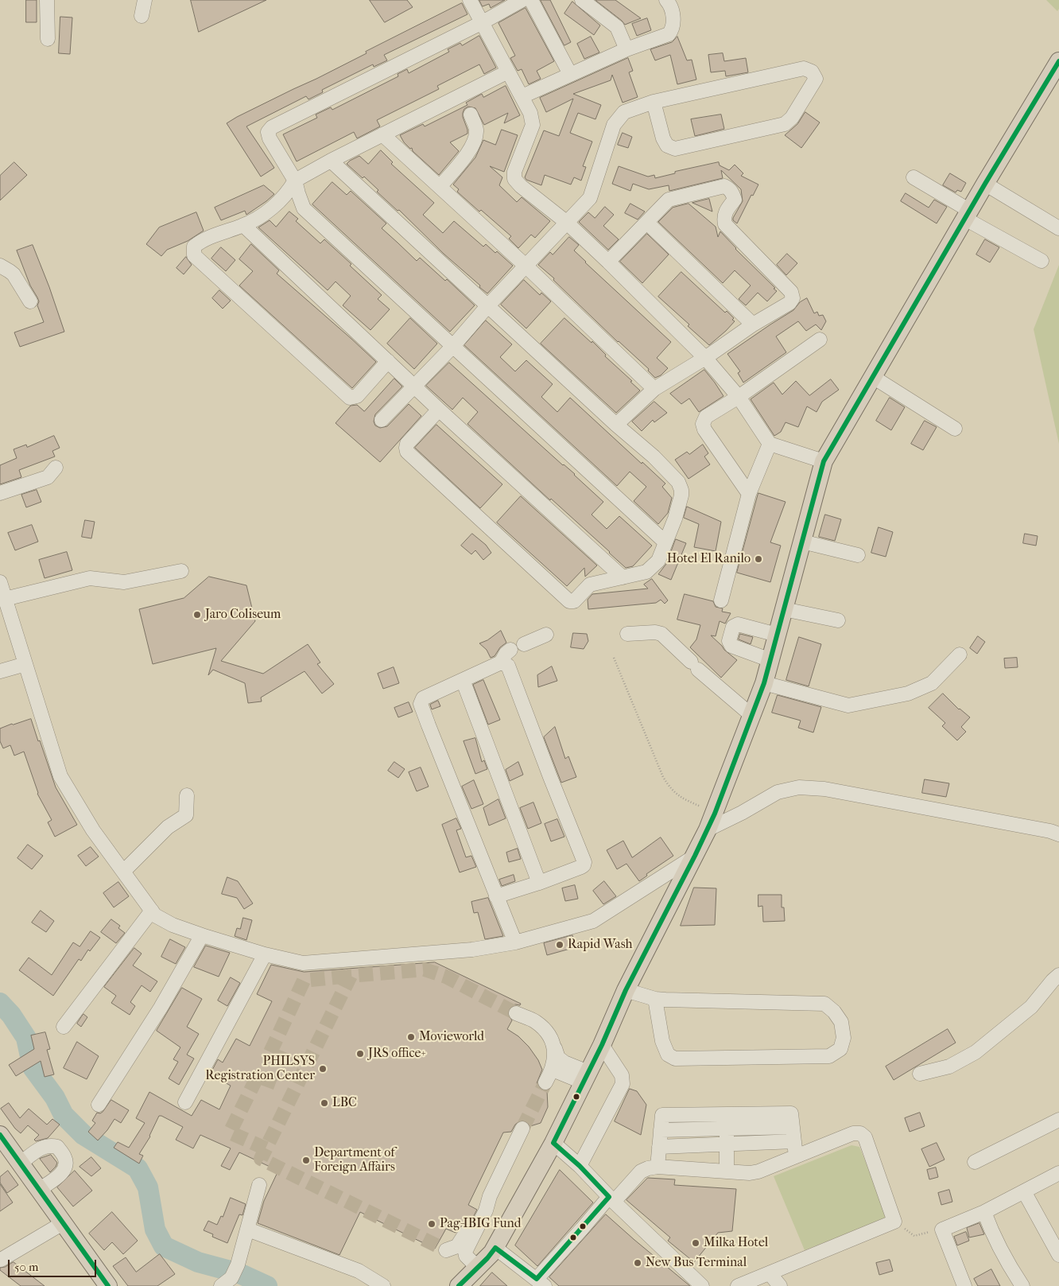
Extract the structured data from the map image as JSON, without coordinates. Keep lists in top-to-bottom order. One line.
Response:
{"places":["Hotel El Ranilo","Jaro Coliseum","Rapid Wash","Movieworld","JRS office+","PHILSYS Registration Center","LBC","Department of Foreign Affairs","Pag-IBIG Fund","Milka Hotel","New Bus Terminal"],"scale_bar":"50 m"}
